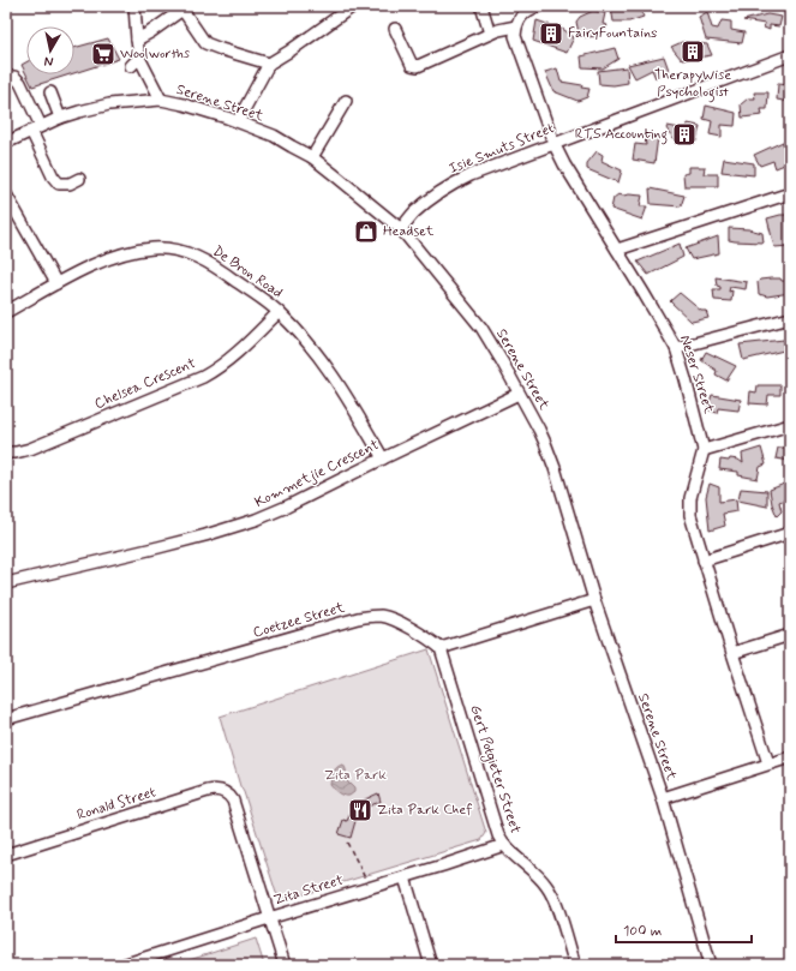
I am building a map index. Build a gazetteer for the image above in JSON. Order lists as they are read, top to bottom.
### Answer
{
  "streets": {
    "street": [
      "Serene Street",
      "Isie Smuts Street",
      "De Bron Road",
      "Neser Street",
      "Chelsea Crescent",
      "Kommetjie Crescent",
      "Coetzee Street",
      "Gert Potgieter Street",
      "Ronald Street",
      "Zita Street"
    ]
  },
  "crossings": [
    ["Serene Street", "Isie Smuts Street"],
    ["Serene Street", "Kommetjie Crescent"],
    ["Isie Smuts Street", "Neser Street"],
    ["De Bron Road", "Chelsea Crescent"],
    ["De Bron Road", "Kommetjie Crescent"],
    ["Coetzee Street", "Gert Potgieter Street"],
    ["Gert Potgieter Street", "Zita Street"],
    ["Ronald Street", "Zita Street"]
  ],
  "parks": ["Zita Park"],
  "places": {
    "building": ["FairyFountains", "TherapyWise Psychologist", "RTS Accounting"],
    "supermarket": ["Woolworths"],
    "shop": ["Headset"],
    "restaurant": ["Zita Park Chef"]
  },
  "scale_bar": "100 m",
  "north": "bottom"
}
